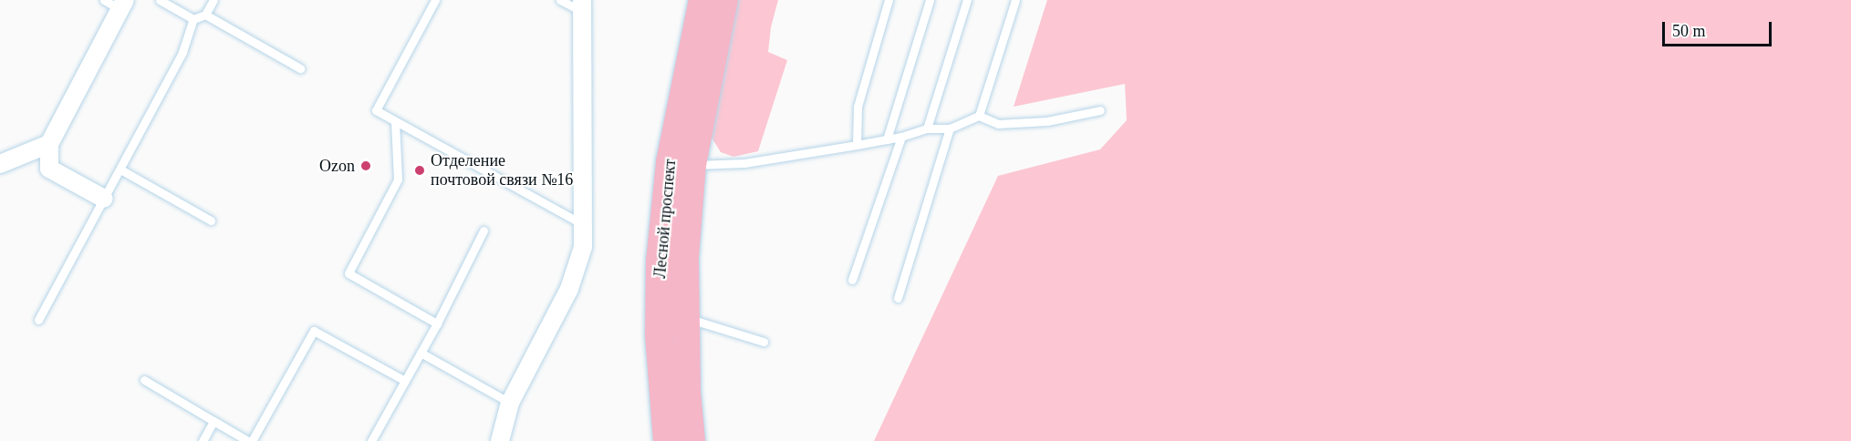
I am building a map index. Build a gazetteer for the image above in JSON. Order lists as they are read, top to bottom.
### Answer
{
  "streets": {
    "main road": ["Лесной проспект"]
  },
  "places": ["Ozon", "Отделение почтовой связи №16"],
  "scale_bar": "50 m"
}
